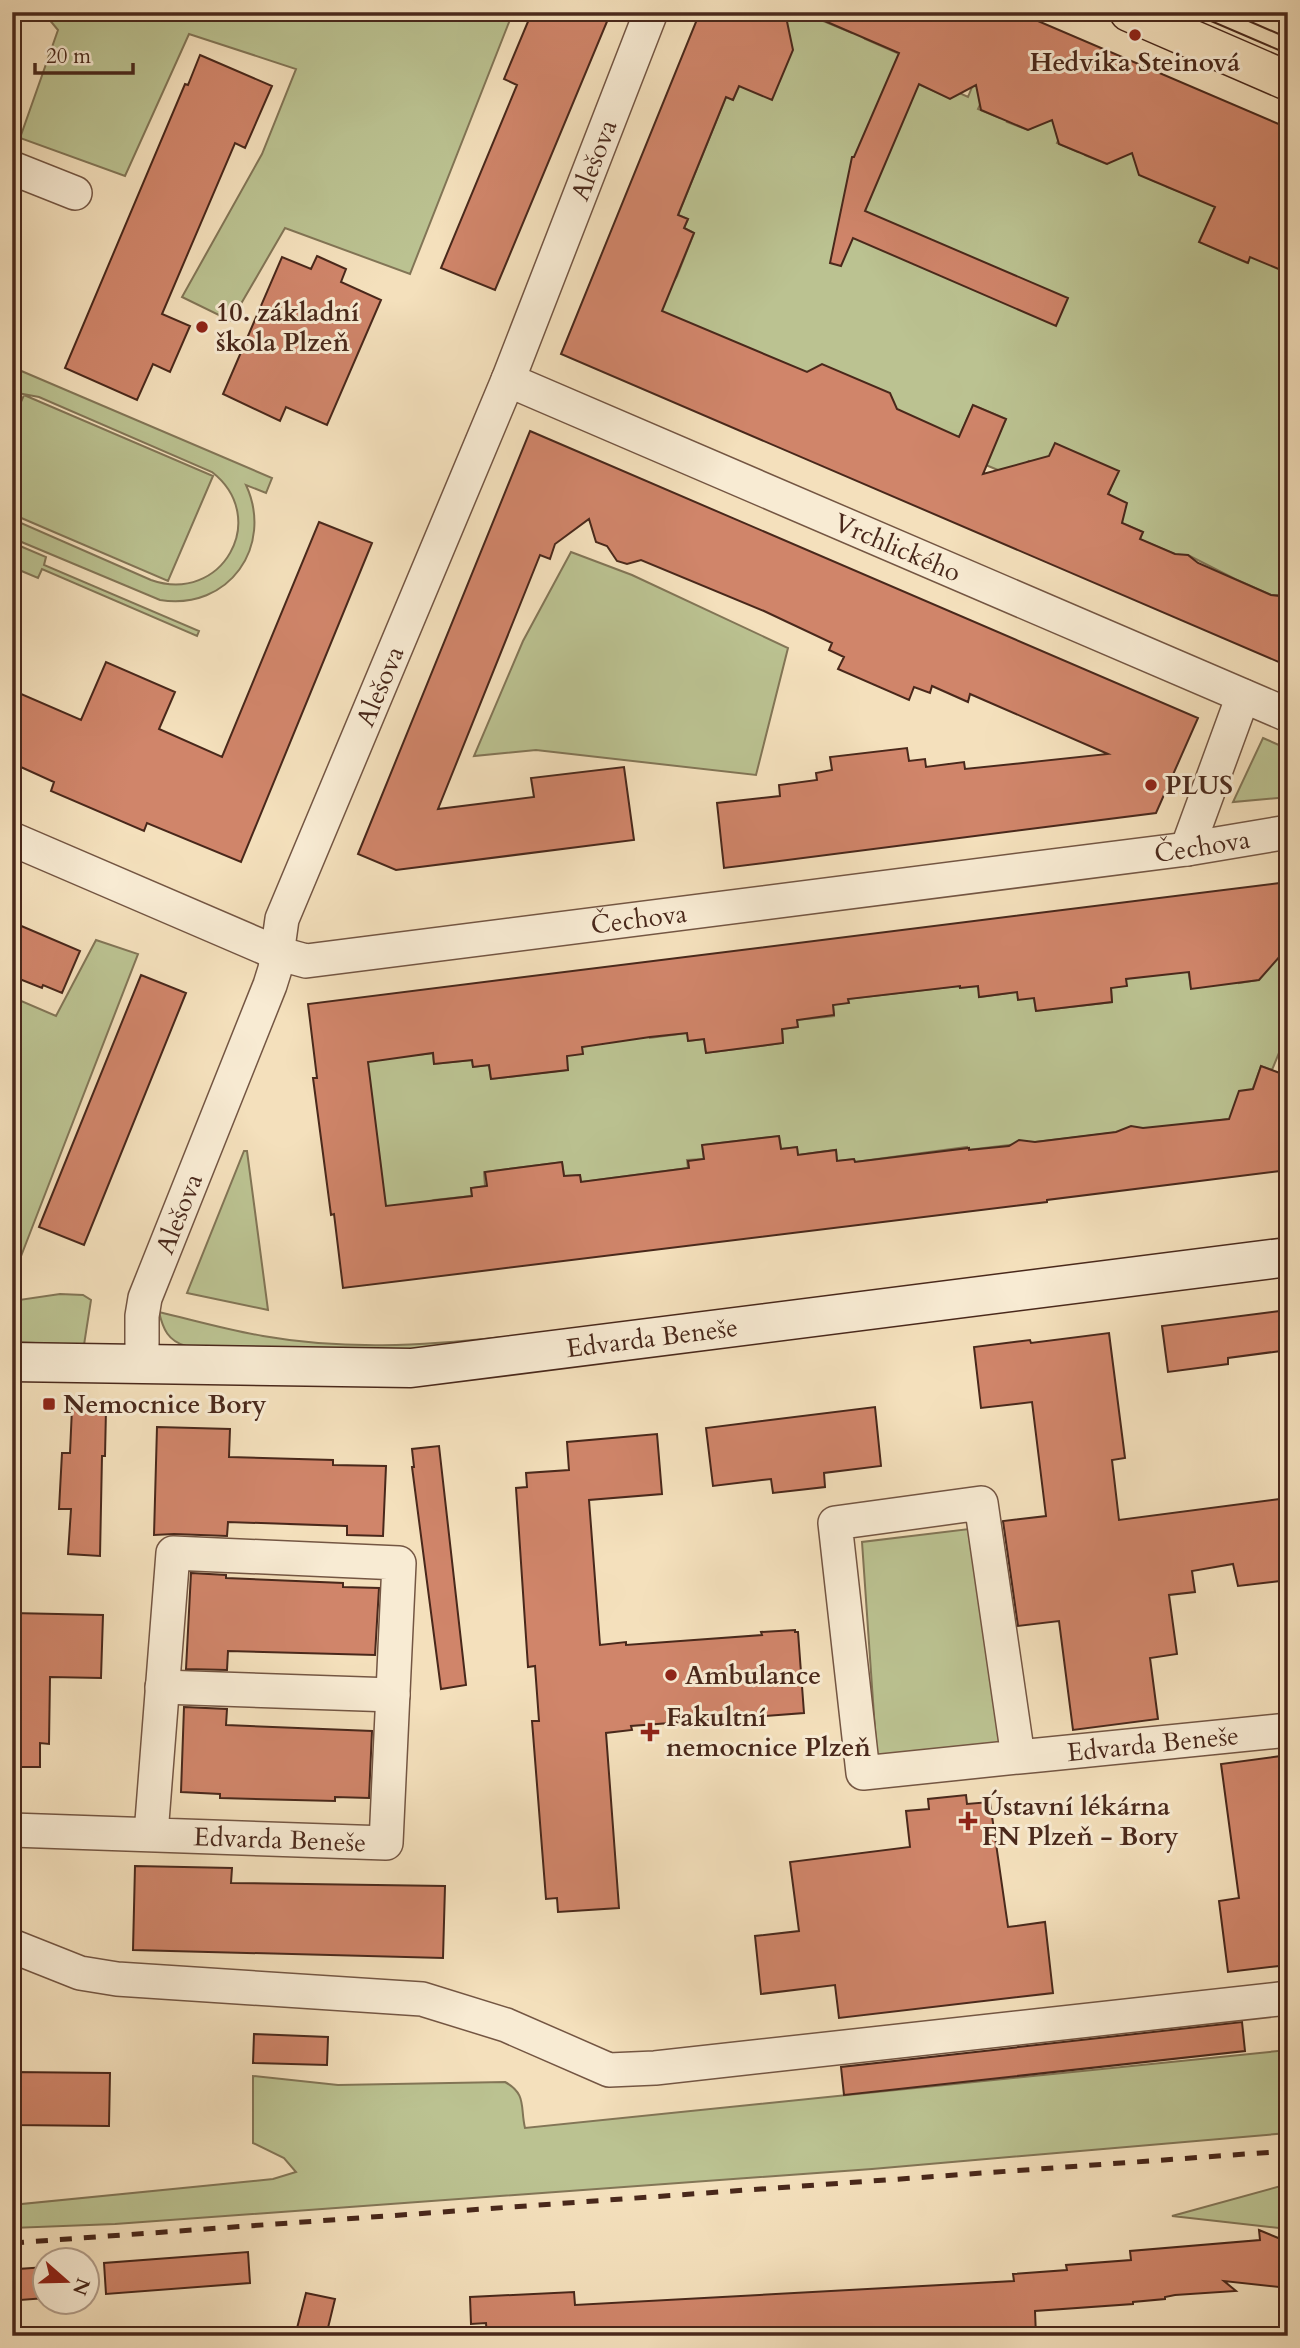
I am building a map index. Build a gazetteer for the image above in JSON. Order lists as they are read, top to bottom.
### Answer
{
  "streets": {
    "street": [
      "Alešova",
      "Vrchlického",
      "Čechova",
      "Edvarda Beneše"
    ]
  },
  "crossings": [
    ["Alešova", "Vrchlického"],
    ["Alešova", "Čechova"],
    ["Alešova", "Edvarda Beneše"]
  ],
  "places": {
    "other": [
      "Hedvika Steinová",
      "10. základní škola Plzeň",
      "PLUS",
      "Ambulance"
    ],
    "transit": ["Nemocnice Bory"],
    "health": ["Fakultní nemocnice Plzeň", "Ústavní lékárna FN Plzeň - Bory"]
  },
  "scale_bar": "20 m",
  "north": "right"
}
